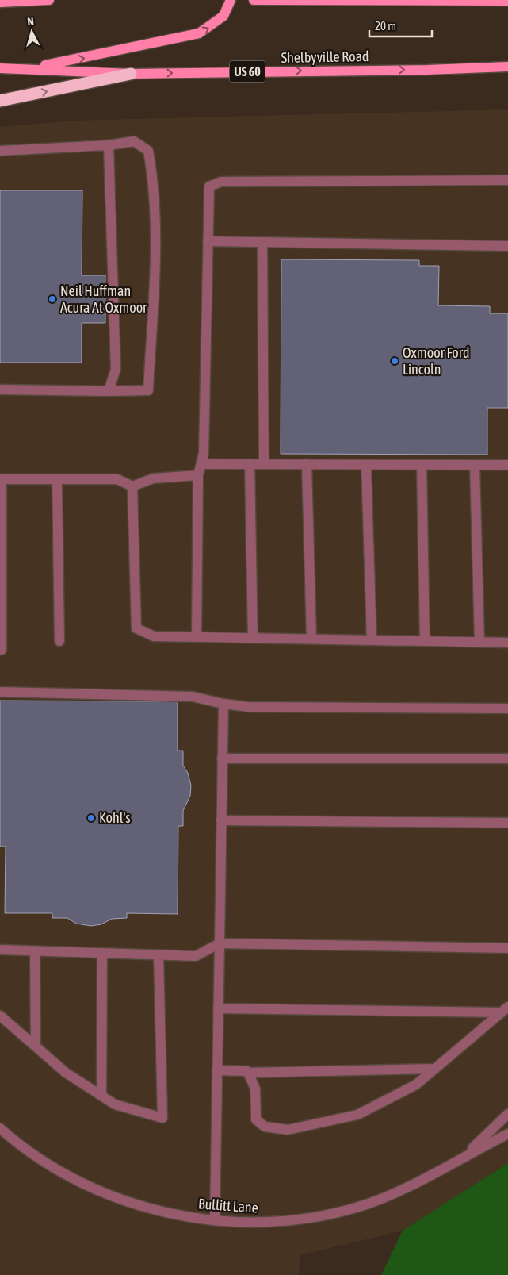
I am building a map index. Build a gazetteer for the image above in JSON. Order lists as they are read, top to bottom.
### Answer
{
  "streets": {
    "main road": ["Shelbyville Road", "US 60"],
    "street": ["Bullitt Lane"]
  },
  "places": ["Neil Huffman Acura At Oxmoor", "Oxmoor Ford Lincoln", "Kohl's"],
  "scale_bar": "20 m",
  "north": "top"
}
